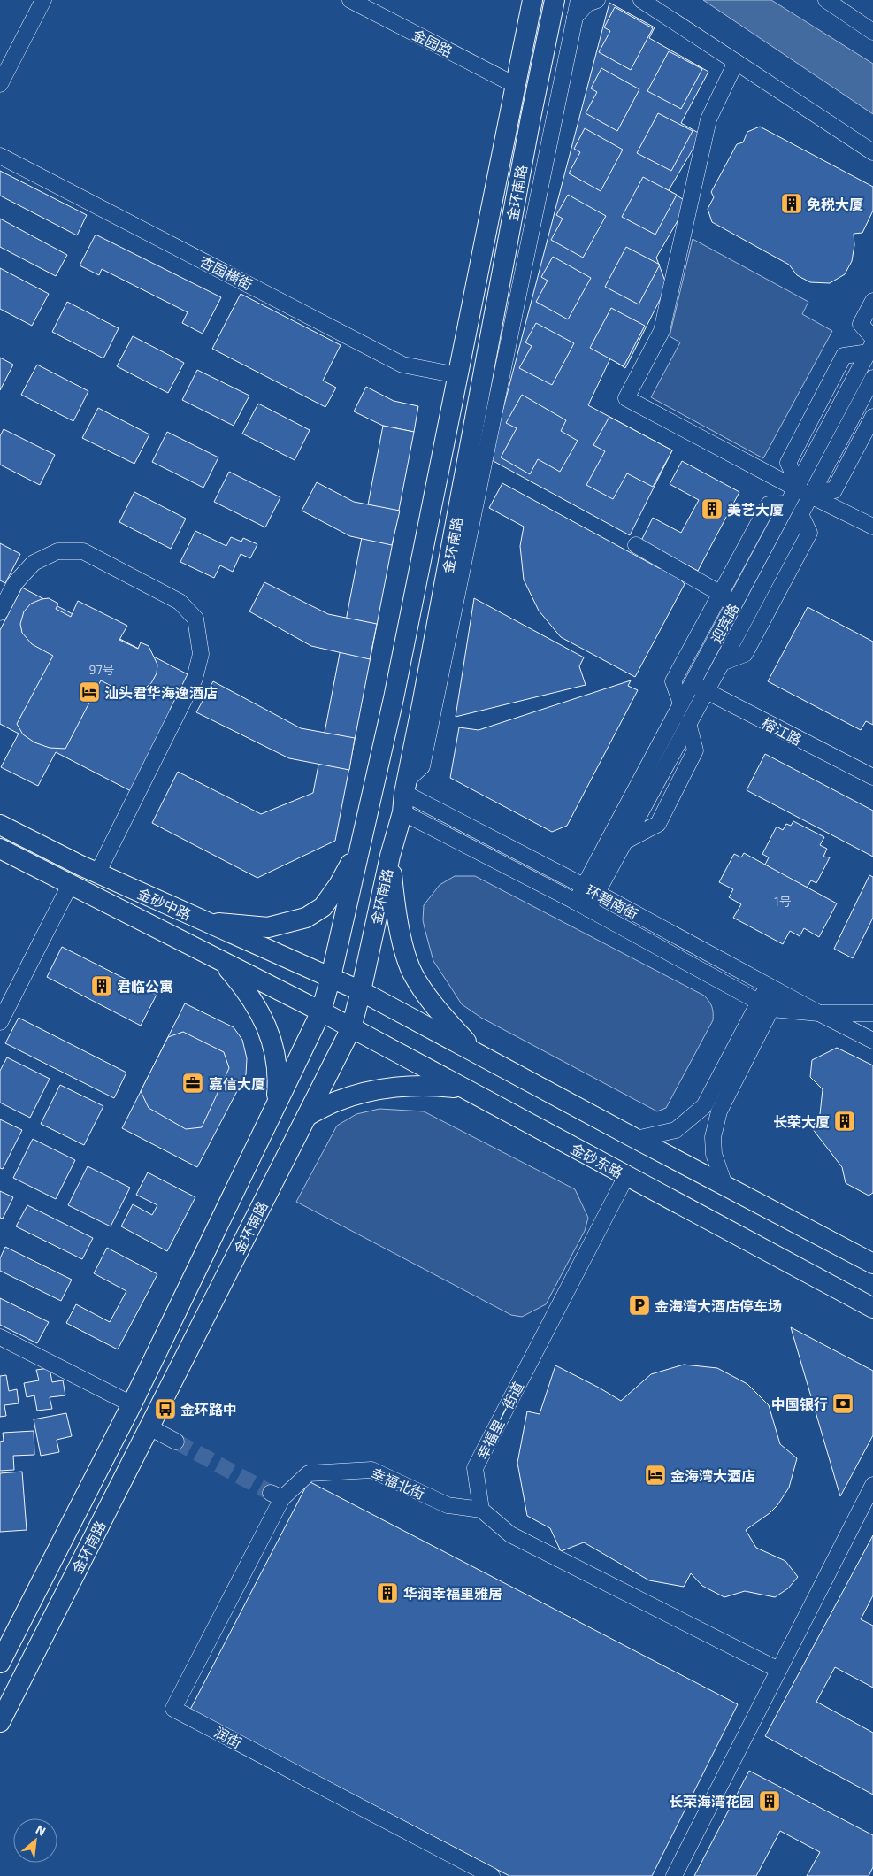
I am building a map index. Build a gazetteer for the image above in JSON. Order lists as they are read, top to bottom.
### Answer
{
  "streets": {
    "main road": ["金环南路", "金砂中路", "金砂东路"],
    "street": [
      "金园路",
      "杏园横街",
      "迎宾路",
      "榕江路",
      "环碧南街",
      "幸福里一街道",
      "幸福北街",
      "润街"
    ]
  },
  "crossings": [
    ["金园路", "金环南路"],
    ["金环南路", "杏园横街"],
    ["金环南路", "环碧南街"],
    ["金环南路", "金砂中路"],
    ["金环南路", "金砂东路"],
    ["迎宾路", "榕江路"],
    ["迎宾路", "环碧南街"],
    ["金砂中路", "金砂东路"],
    ["金砂东路", "幸福里一街道"],
    ["幸福里一街道", "幸福北街"],
    ["幸福北街", "润街"]
  ],
  "places": {
    "building": [
      "免税大厦",
      "美艺大厦",
      "君临公寓",
      "长荣大厦",
      "华润幸福里雅居",
      "长荣海湾花园"
    ],
    "hotel": ["汕头君华海逸酒店", "金海湾大酒店"],
    "office": ["嘉信大厦"],
    "parking": ["金海湾大酒店停车场"],
    "bank": ["中国银行"],
    "bus stop": ["金环路中"]
  },
  "house_numbers": ["97号", "1号"],
  "north": "top right"
}
